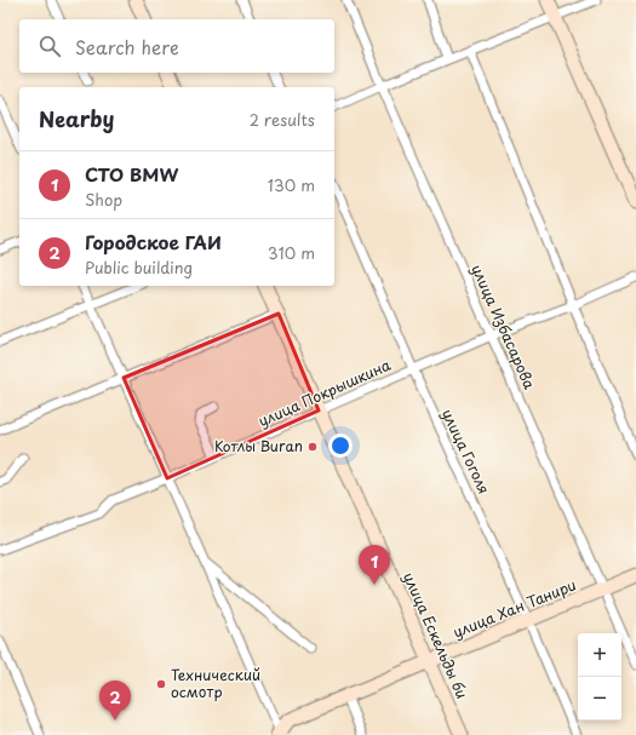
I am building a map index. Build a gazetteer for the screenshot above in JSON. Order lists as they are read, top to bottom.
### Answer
{
  "streets": {
    "street": [
      "улица Избасарова",
      "улица Покрышкина",
      "улица Гоголя",
      "улица Хан Танири",
      "улица Ескельды би"
    ]
  },
  "crossings": [
    ["улица Избасарова", "улица Покрышкина"],
    ["улица Избасарова", "улица Хан Танири"],
    ["улица Покрышкина", "улица Гоголя"],
    ["улица Покрышкина", "улица Ескельды би"],
    ["улица Гоголя", "улица Хан Танири"],
    ["улица Хан Танири", "улица Ескельды би"]
  ],
  "places": ["Котлы Buran", "Технический осмотр"],
  "page": {
    "search": "Search here",
    "heading": ["Nearby", "2 results"],
    "list": [
      {
        "mark": "1",
        "name": "СТО BMW",
        "note": "Shop",
        "value": "130 m"
      },
      {
        "mark": "2",
        "name": "Городское ГАИ",
        "note": "Public building",
        "value": "310 m"
      }
    ],
    "pins": ["1", "2"],
    "map_buttons": ["+", "−"]
  }
}
